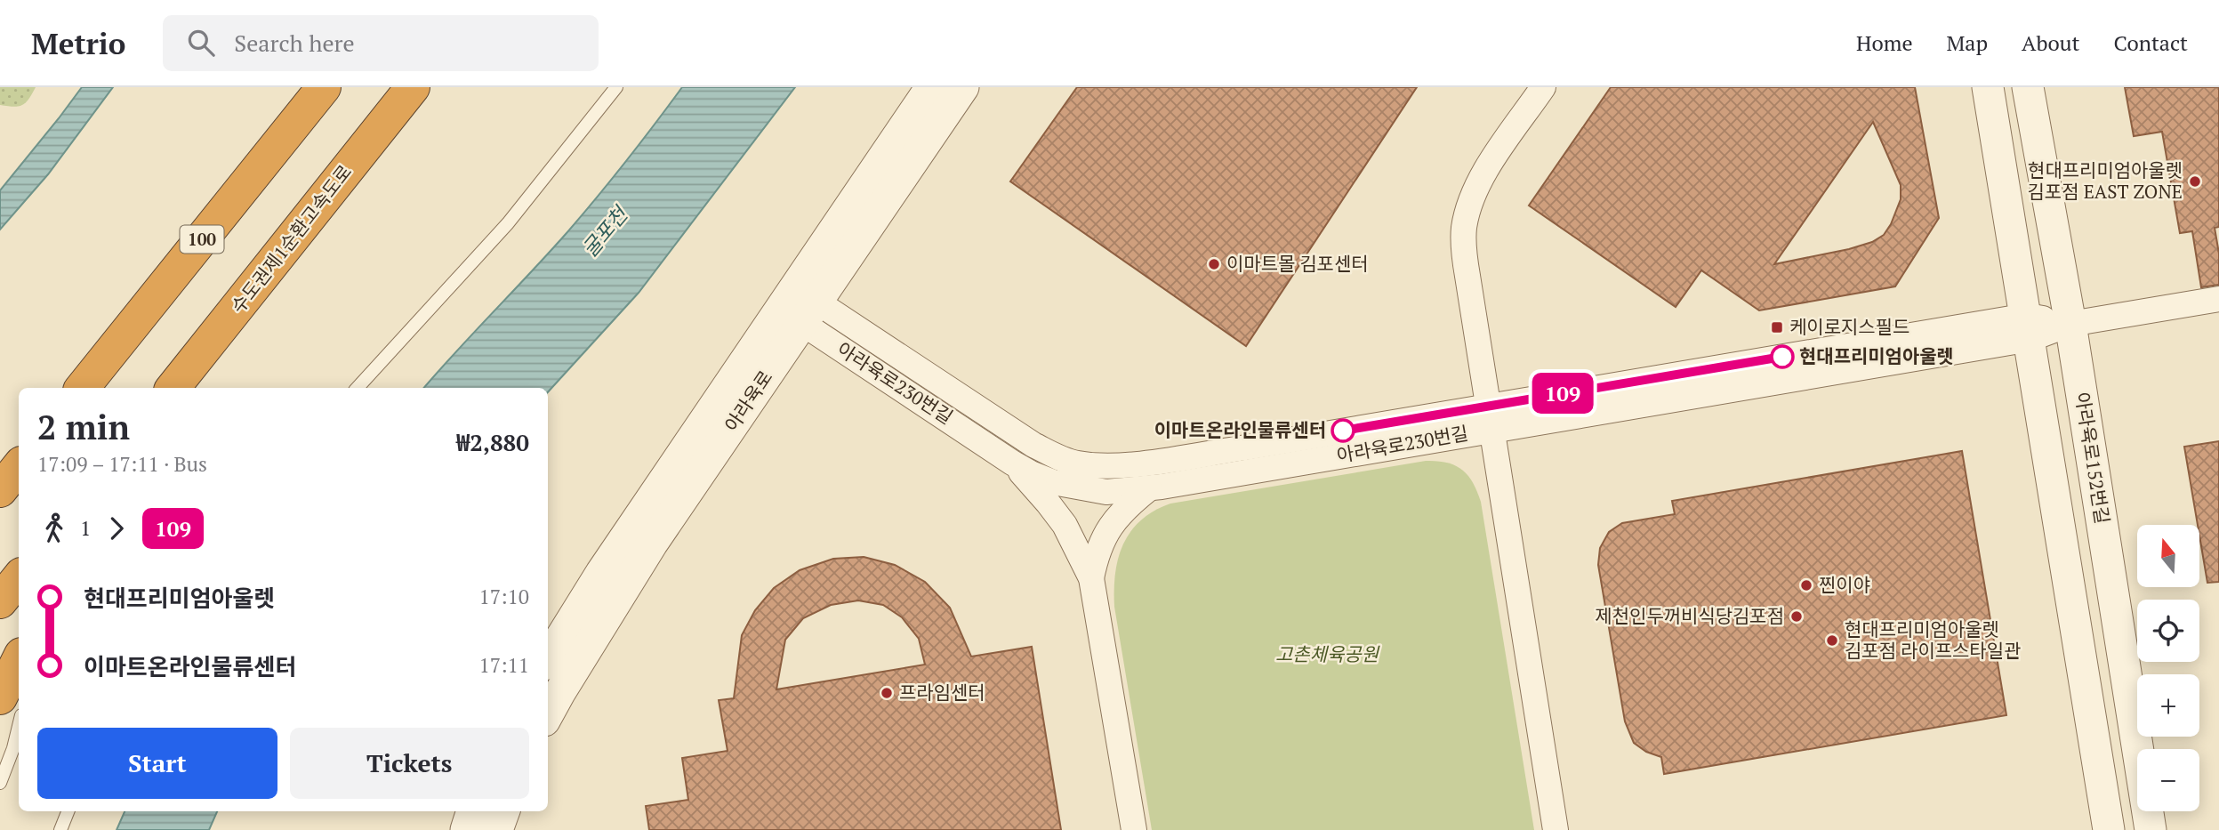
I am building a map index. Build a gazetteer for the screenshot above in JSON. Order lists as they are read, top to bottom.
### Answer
{
  "streets": {
    "highway": ["100", "수도권제1순환고속도로"],
    "street": ["아라육로230번길", "아라육로", "아라육로152번길"]
  },
  "crossings": [
    ["아라육로230번길", "아라육로"],
    ["아라육로230번길", "아라육로152번길"]
  ],
  "water": ["굴포천"],
  "parks": ["고촌체육공원"],
  "places": {
    "other": [
      "현대프리미엄아울렛 김포점 EAST ZONE",
      "이마트몰 김포센터",
      "현대프리미엄아울렛",
      "이마트온라인물류센터",
      "찐이야",
      "제천인두꺼비식당김포점",
      "현대프리미엄아울렛 김포점 라이프스타일관",
      "프라임센터"
    ],
    "transit": ["케이로지스필드"]
  },
  "lines": ["bus line 109"],
  "north": "top",
  "page": {
    "header": "Metrio",
    "search": "Search here",
    "nav": [
      "Home",
      "Map",
      "About",
      "Contact"
    ],
    "on_map": "109",
    "heading": ["2 min", "17:09 – 17:11 · Bus", "₩2,880"],
    "legs": ["1", "109"],
    "map_buttons": ["+", "−"],
    "list": [
      {
        "name": "현대프리미엄아울렛",
        "value": "17:10"
      },
      {
        "name": "이마트온라인물류센터",
        "value": "17:11"
      }
    ],
    "buttons": ["Start", "Tickets"]
  }
}
